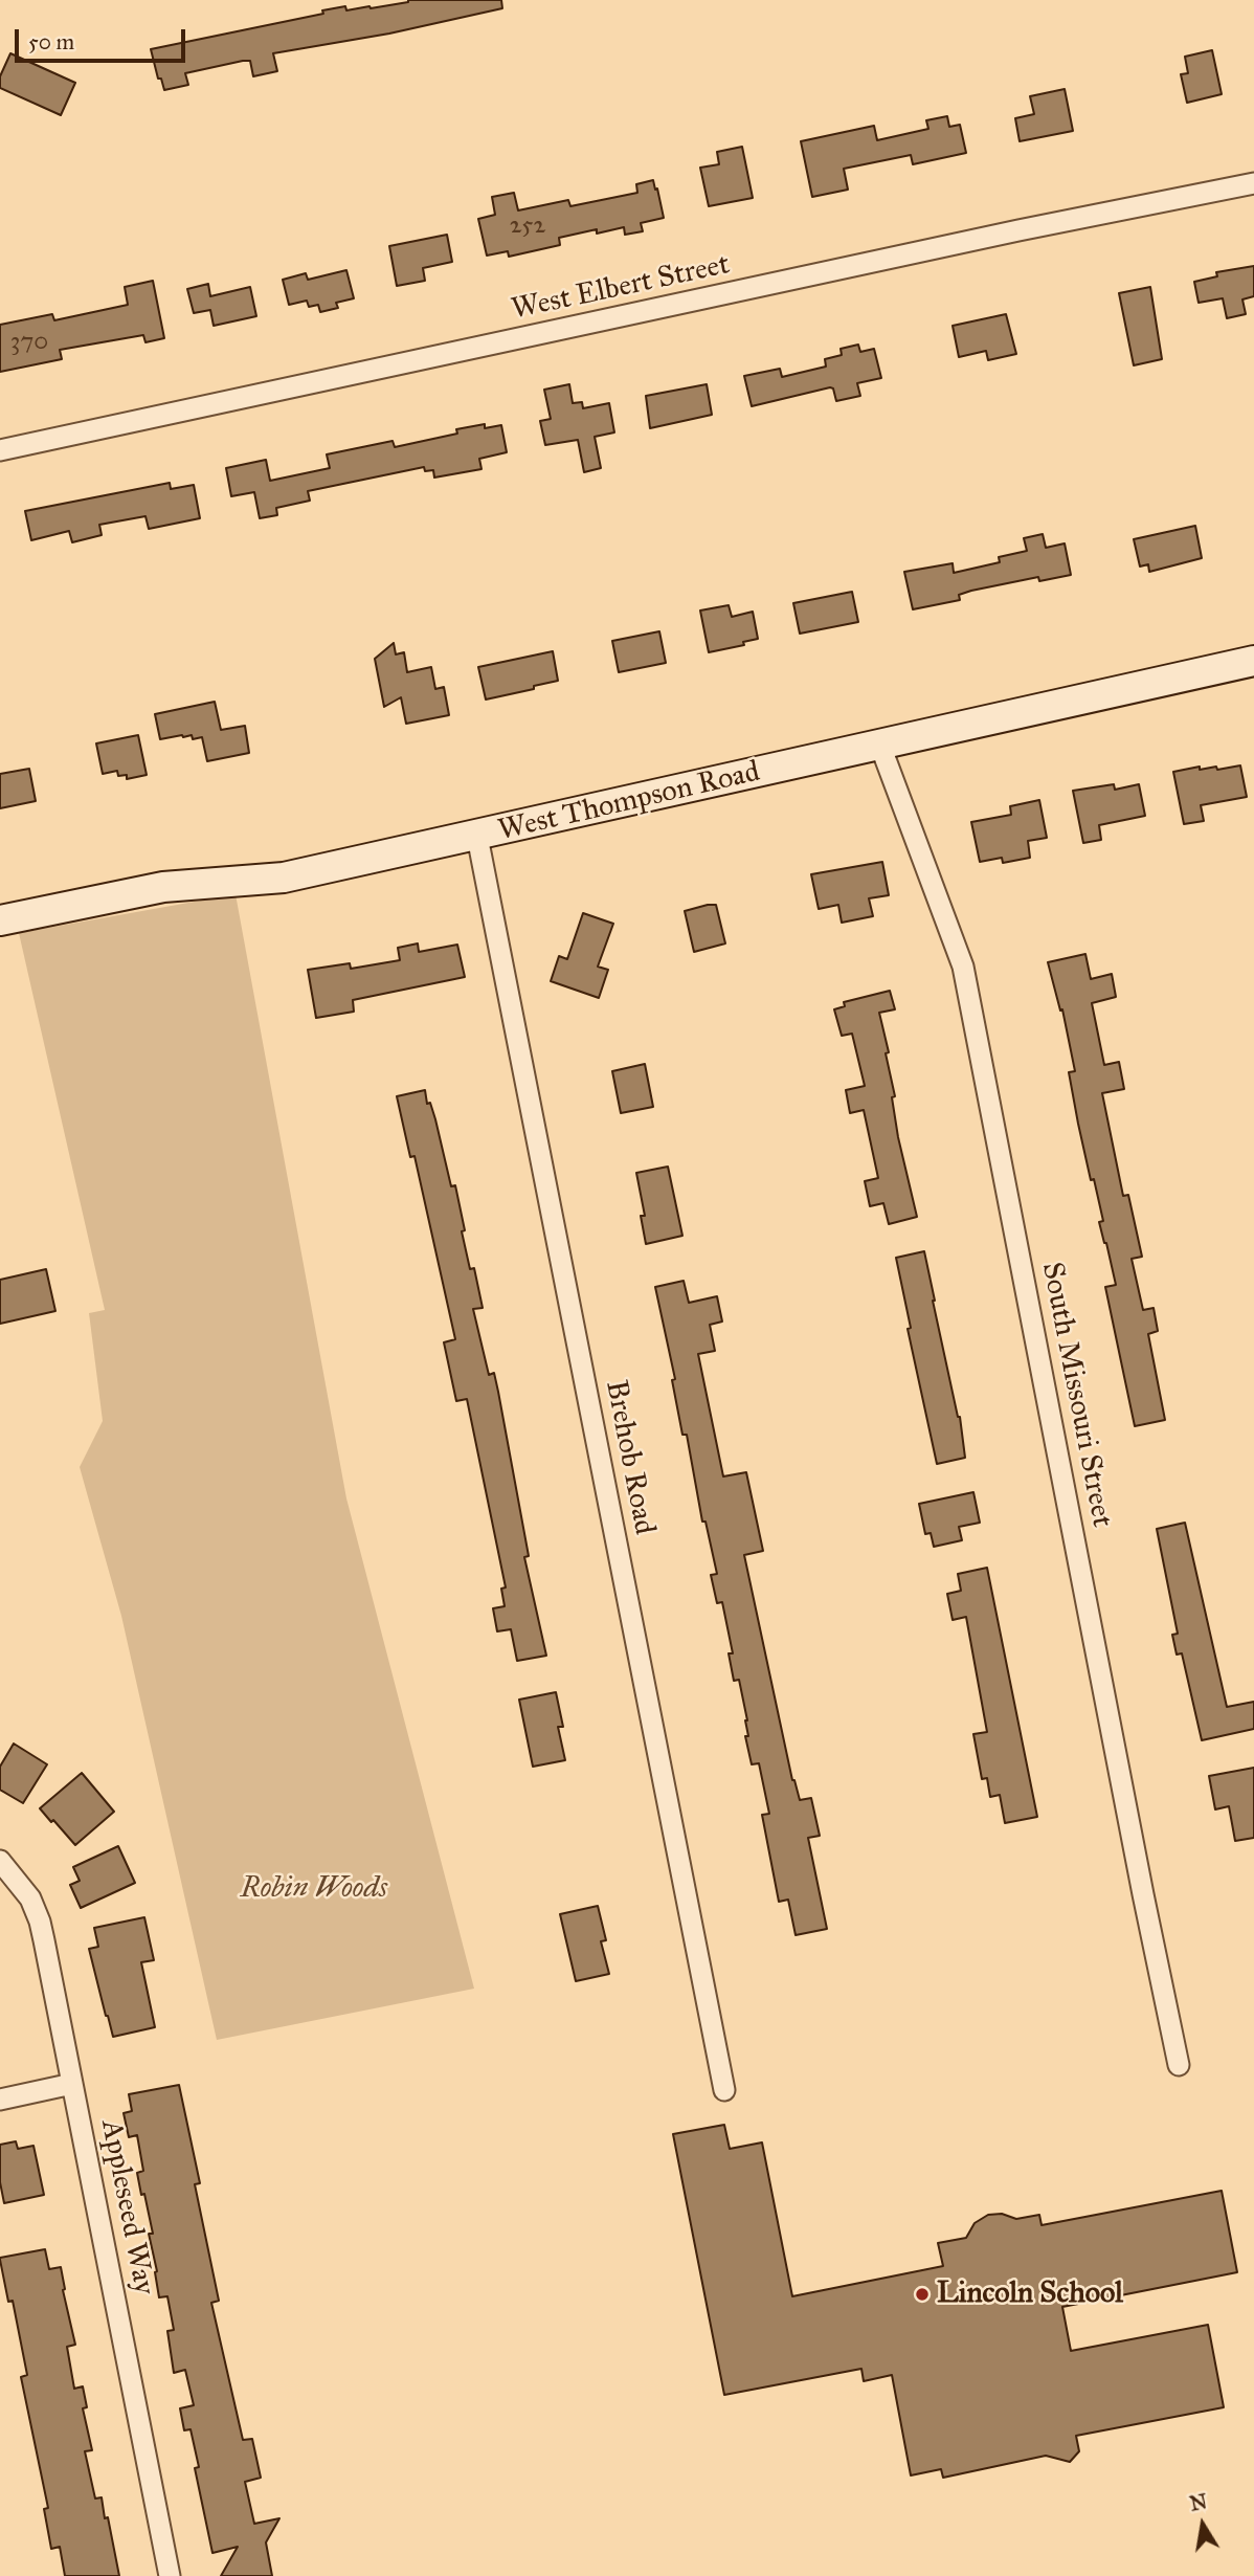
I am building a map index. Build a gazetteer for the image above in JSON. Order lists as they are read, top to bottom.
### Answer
{
  "streets": {
    "main road": ["West Thompson Road"],
    "street": [
      "West Elbert Street",
      "South Missouri Street",
      "Brehob Road",
      "Appleseed Way"
    ]
  },
  "crossings": [
    ["West Thompson Road", "South Missouri Street"],
    ["West Thompson Road", "Brehob Road"]
  ],
  "parks": ["Robin Woods"],
  "places": ["Lincoln School"],
  "house_numbers": ["252", "370"],
  "scale_bar": "50 m",
  "north": "top"
}
